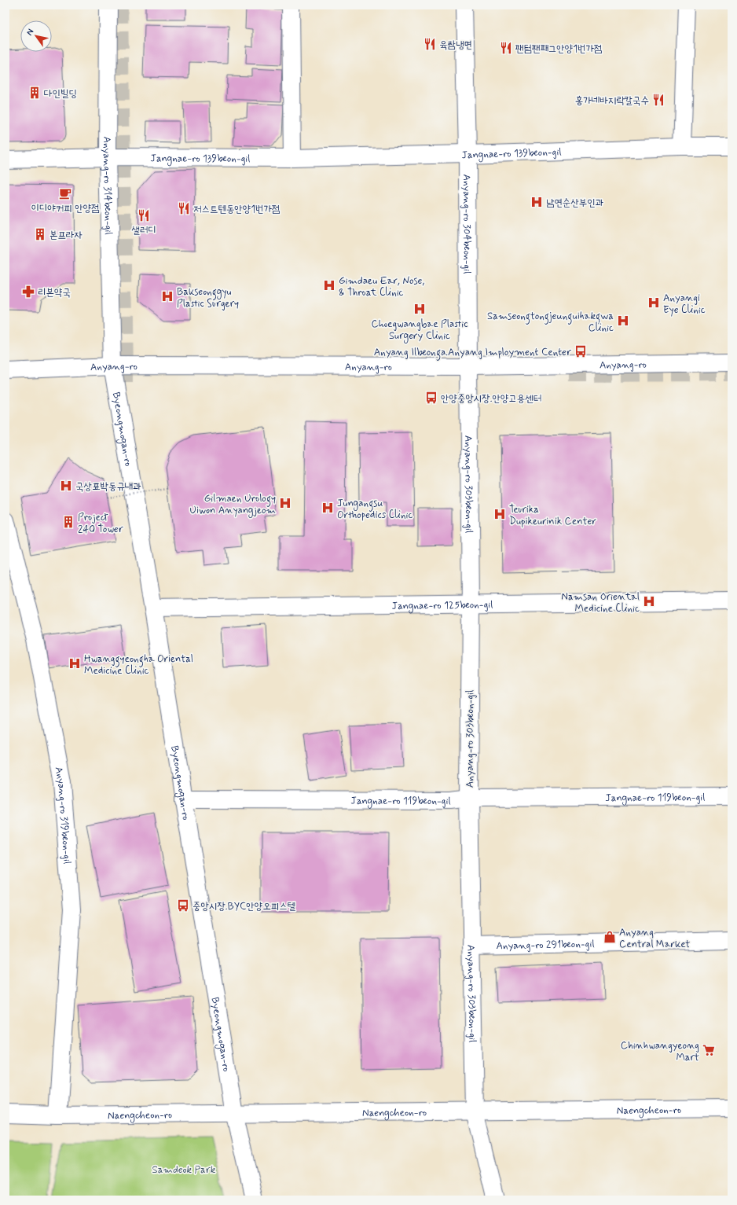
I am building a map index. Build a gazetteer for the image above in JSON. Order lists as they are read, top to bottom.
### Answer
{
  "streets": {
    "street": [
      "Jangnae-ro 139beon-gil",
      "Anyang-ro 314beon-gil",
      "Anyang-ro 304beon-gil",
      "Anyang-ro",
      "Byeongmogan-ro",
      "Anyang-ro 303beon-gil",
      "Jangnae-ro 125beon-gil",
      "Jangnae-ro 119beon-gil",
      "Anyang-ro 319beon-gil",
      "Anyang-ro 291beon-gil",
      "Naengcheon-ro"
    ]
  },
  "crossings": [
    ["Jangnae-ro 139beon-gil", "Anyang-ro 314beon-gil"],
    ["Jangnae-ro 139beon-gil", "Anyang-ro 304beon-gil"],
    ["Anyang-ro 314beon-gil", "Anyang-ro"],
    ["Anyang-ro 314beon-gil", "Byeongmogan-ro"],
    ["Anyang-ro 304beon-gil", "Anyang-ro"],
    ["Anyang-ro 304beon-gil", "Anyang-ro 303beon-gil"],
    ["Anyang-ro", "Byeongmogan-ro"],
    ["Anyang-ro", "Anyang-ro 303beon-gil"],
    ["Byeongmogan-ro", "Jangnae-ro 125beon-gil"],
    ["Byeongmogan-ro", "Jangnae-ro 119beon-gil"],
    ["Byeongmogan-ro", "Naengcheon-ro"],
    ["Anyang-ro 303beon-gil", "Jangnae-ro 125beon-gil"],
    ["Anyang-ro 303beon-gil", "Jangnae-ro 119beon-gil"],
    ["Anyang-ro 303beon-gil", "Anyang-ro 291beon-gil"],
    ["Anyang-ro 303beon-gil", "Naengcheon-ro"],
    ["Anyang-ro 319beon-gil", "Naengcheon-ro"]
  ],
  "parks": ["Samdeok Park"],
  "places": {
    "restaurant": [
      "육쌈냉면",
      "팬텀팬패그안양1번가점",
      "홍가네바지락칼국수",
      "저스트텐동안양1번가점",
      "샐러디"
    ],
    "building": ["다인빌딩", "본프라자", "Project 240 Tower"],
    "cafe": ["이디야커피 안양점"],
    "hospital": [
      "남연순산부인과",
      "Gimdaeu Ear, Nose, & Throat Clinic",
      "Bakseonggyu Plastic Surgery",
      "Anyangi Eye Clinic",
      "Choegwangbae Plastic Surgery Clinic",
      "Samseongtongjeunguihakgwa Clinic",
      "국상표박동규내과",
      "Gilmaen Urology Uiwon Anyangjeom",
      "Jungangsu Orthopedics Clinic",
      "Teurika Dupikeurinik Center",
      "Namsan Oriental Medicine Clinic",
      "Hwanggyeongha Oriental Medicine Clinic"
    ],
    "pharmacy": ["리본약국"],
    "bus stop": ["Anyang Ilbeonga.Anyang Imployment Center", "안양중앙시장.안양고용센터", "중앙시장.BYC안양오피스텔"],
    "shop": ["Anyang Central Market"],
    "supermarket": ["Chinhwangyeong Mart"]
  },
  "north": "top left"
}
